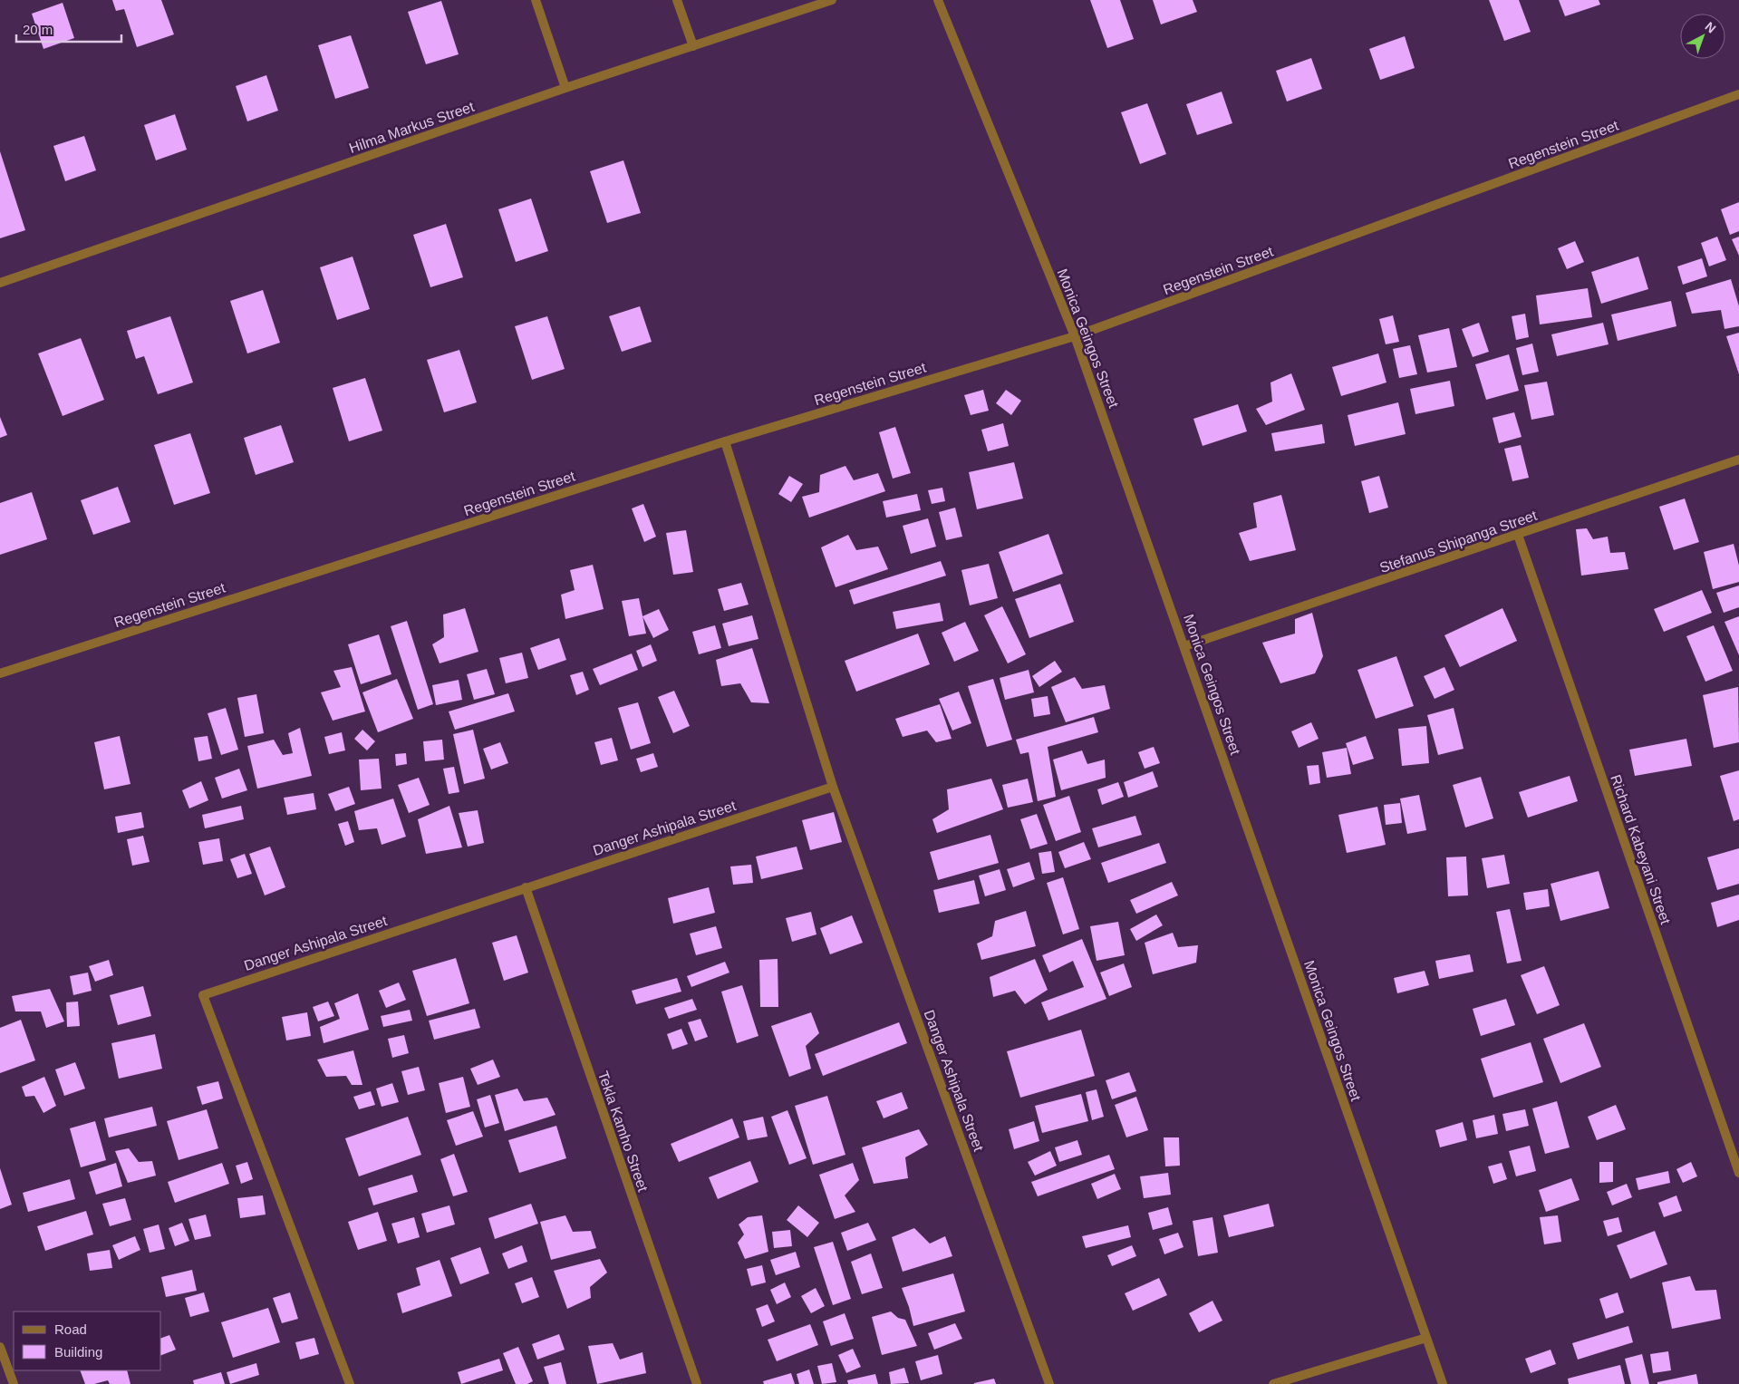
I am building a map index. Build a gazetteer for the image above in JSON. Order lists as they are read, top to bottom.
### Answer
{
  "streets": {
    "street": [
      "Hilma Markus Street",
      "Regenstein Street",
      "Monica Geingos Street",
      "Stefanus Shipanga Street",
      "Danger Ashipala Street",
      "Richard Kabeyani Street",
      "Tekla Kamho Street"
    ]
  },
  "crossings": [
    ["Regenstein Street", "Monica Geingos Street"],
    ["Regenstein Street", "Danger Ashipala Street"],
    ["Monica Geingos Street", "Stefanus Shipanga Street"],
    ["Stefanus Shipanga Street", "Richard Kabeyani Street"],
    ["Danger Ashipala Street", "Tekla Kamho Street"]
  ],
  "legend": ["Road", "Building"],
  "scale_bar": "20 m",
  "north": "top right"
}
